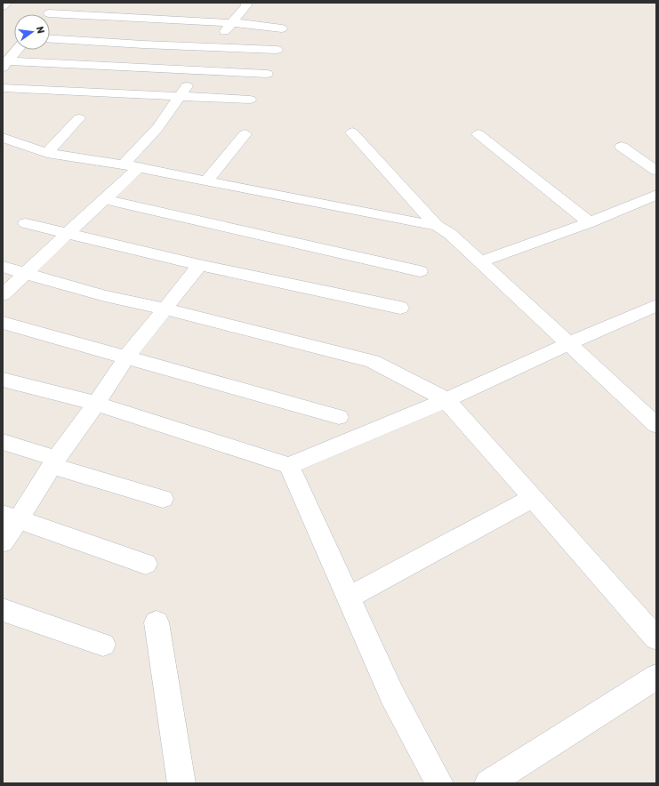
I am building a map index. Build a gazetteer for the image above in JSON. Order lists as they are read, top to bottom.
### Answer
{
  "north": "right"
}
